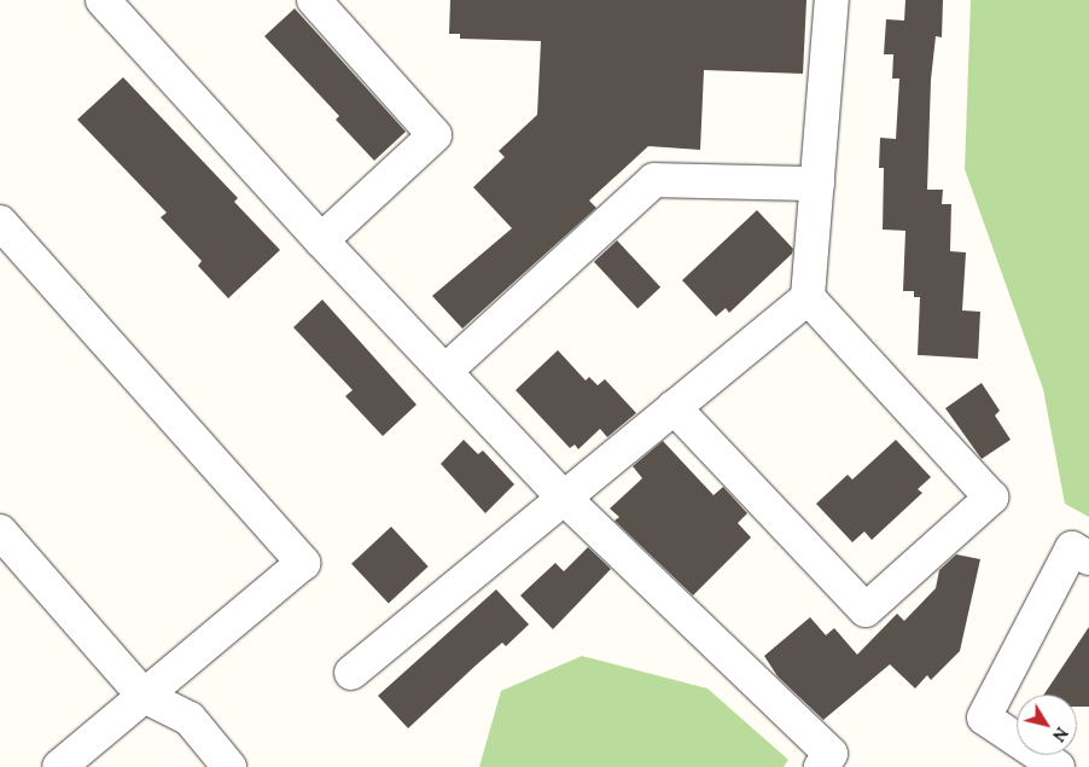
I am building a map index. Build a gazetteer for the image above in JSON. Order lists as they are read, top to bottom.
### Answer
{
  "north": "bottom right"
}
